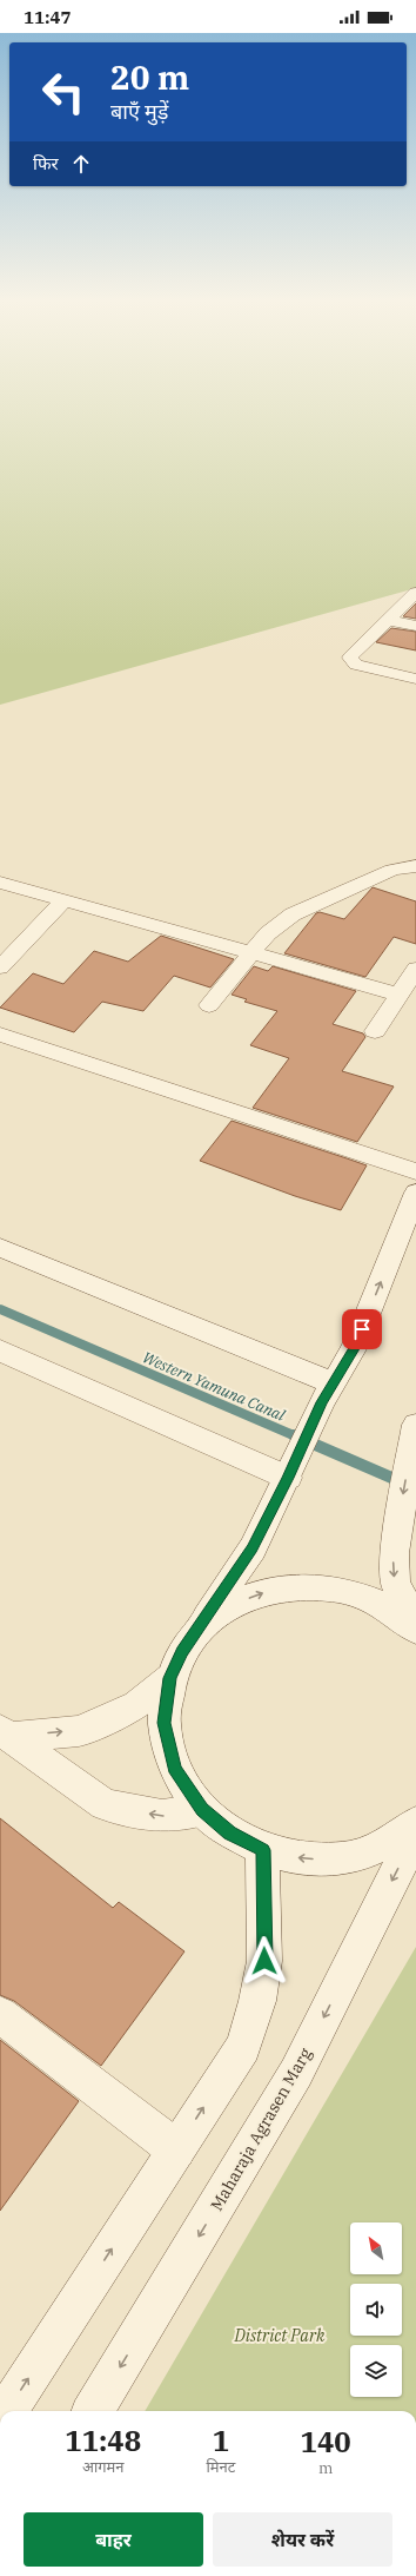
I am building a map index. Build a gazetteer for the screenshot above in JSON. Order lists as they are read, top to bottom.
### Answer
{
  "streets": {
    "street": ["Maharaja Agrasen Marg"]
  },
  "water": ["Western Yamuna Canal"],
  "parks": ["District Park"],
  "north": "top left",
  "page": {
    "status": "11:47",
    "turn": ["20 m", "बाएँ मुड़ें"],
    "then": "फिर",
    "eta": [
      "11:48",
      "आगमन",
      "1",
      "मिनट",
      "140",
      "m"
    ],
    "buttons": ["बाहर", "शेयर करें"]
  }
}
